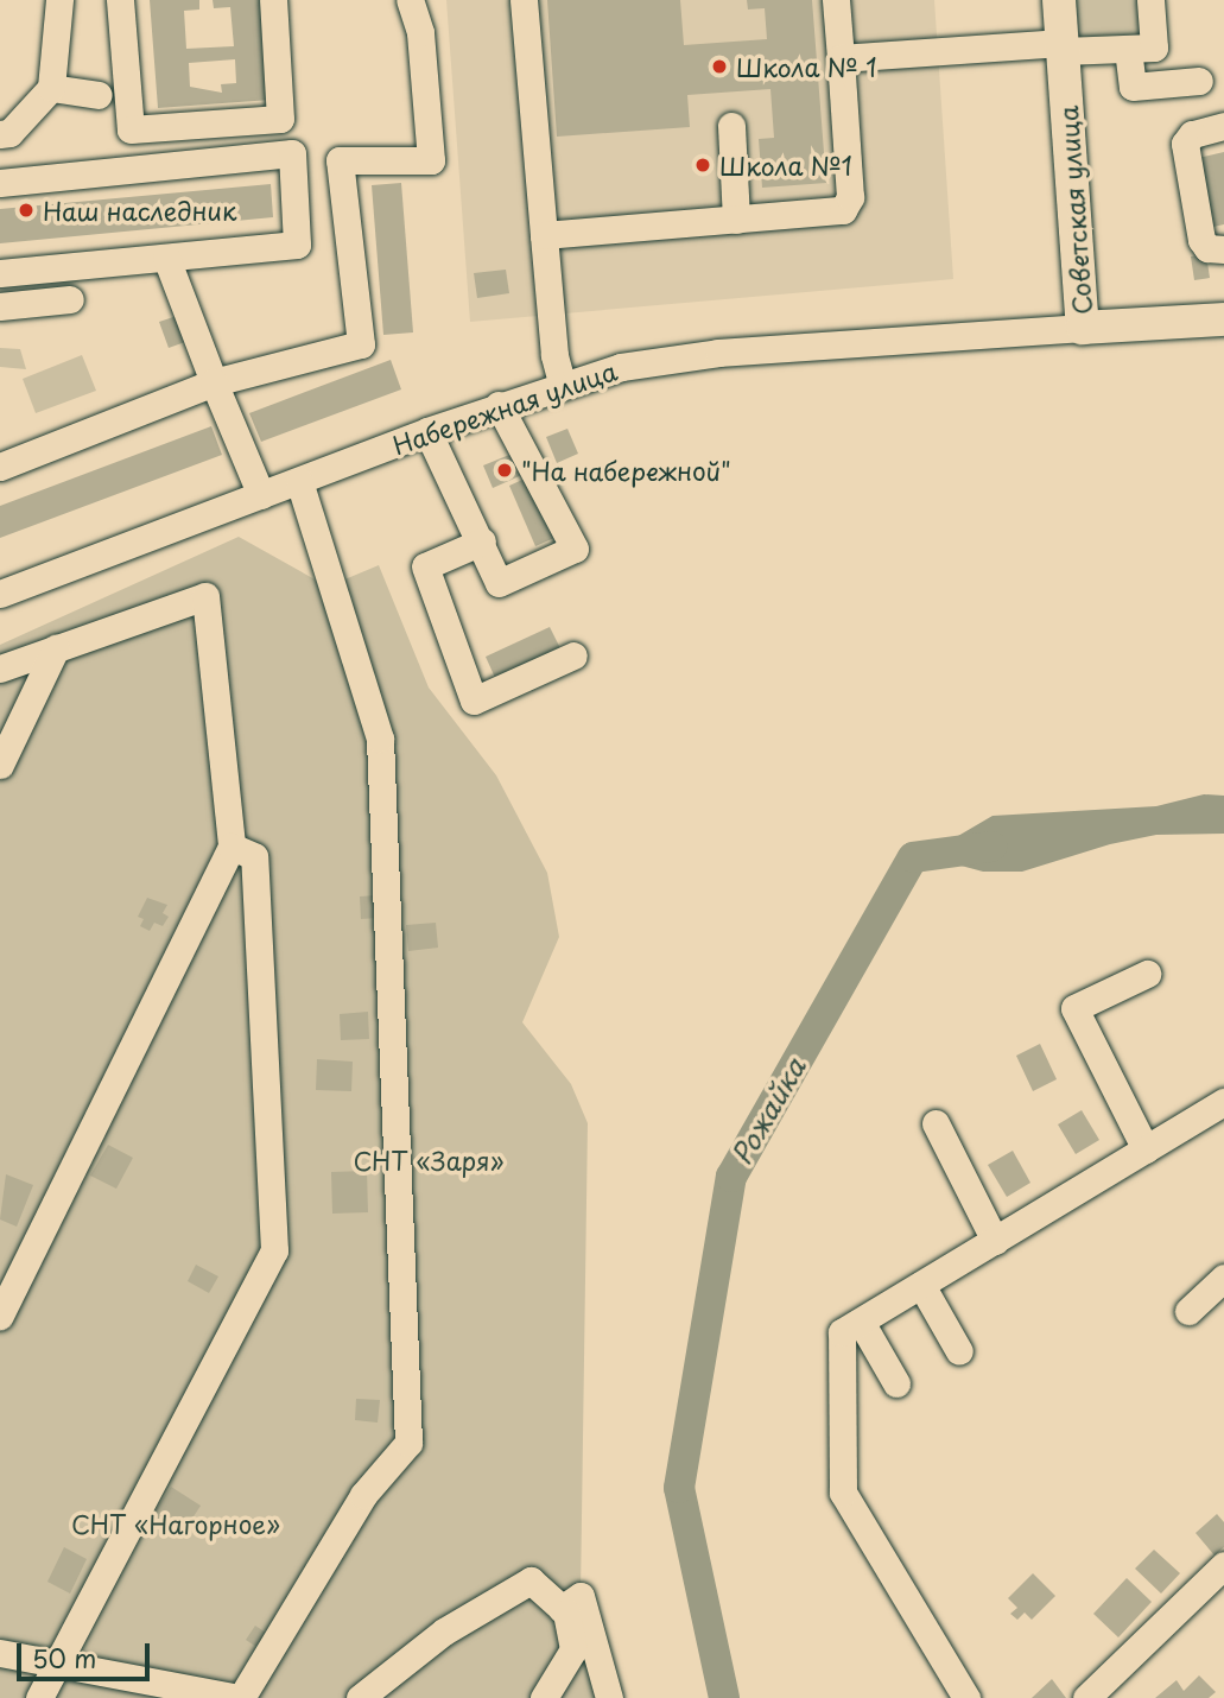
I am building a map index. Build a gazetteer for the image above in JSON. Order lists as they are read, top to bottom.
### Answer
{
  "streets": {
    "main road": ["Советская улица"],
    "street": ["Набережная улица"]
  },
  "crossings": [
    ["Советская улица", "Набережная улица"]
  ],
  "water": ["Рожайка"],
  "parks": ["СНТ «Заря»", "СНТ «Нагорное»"],
  "places": [
    "Школа № 1",
    "Школа №1",
    "Наш наследник",
    "\"На набережной\""
  ],
  "scale_bar": "50 m"
}
